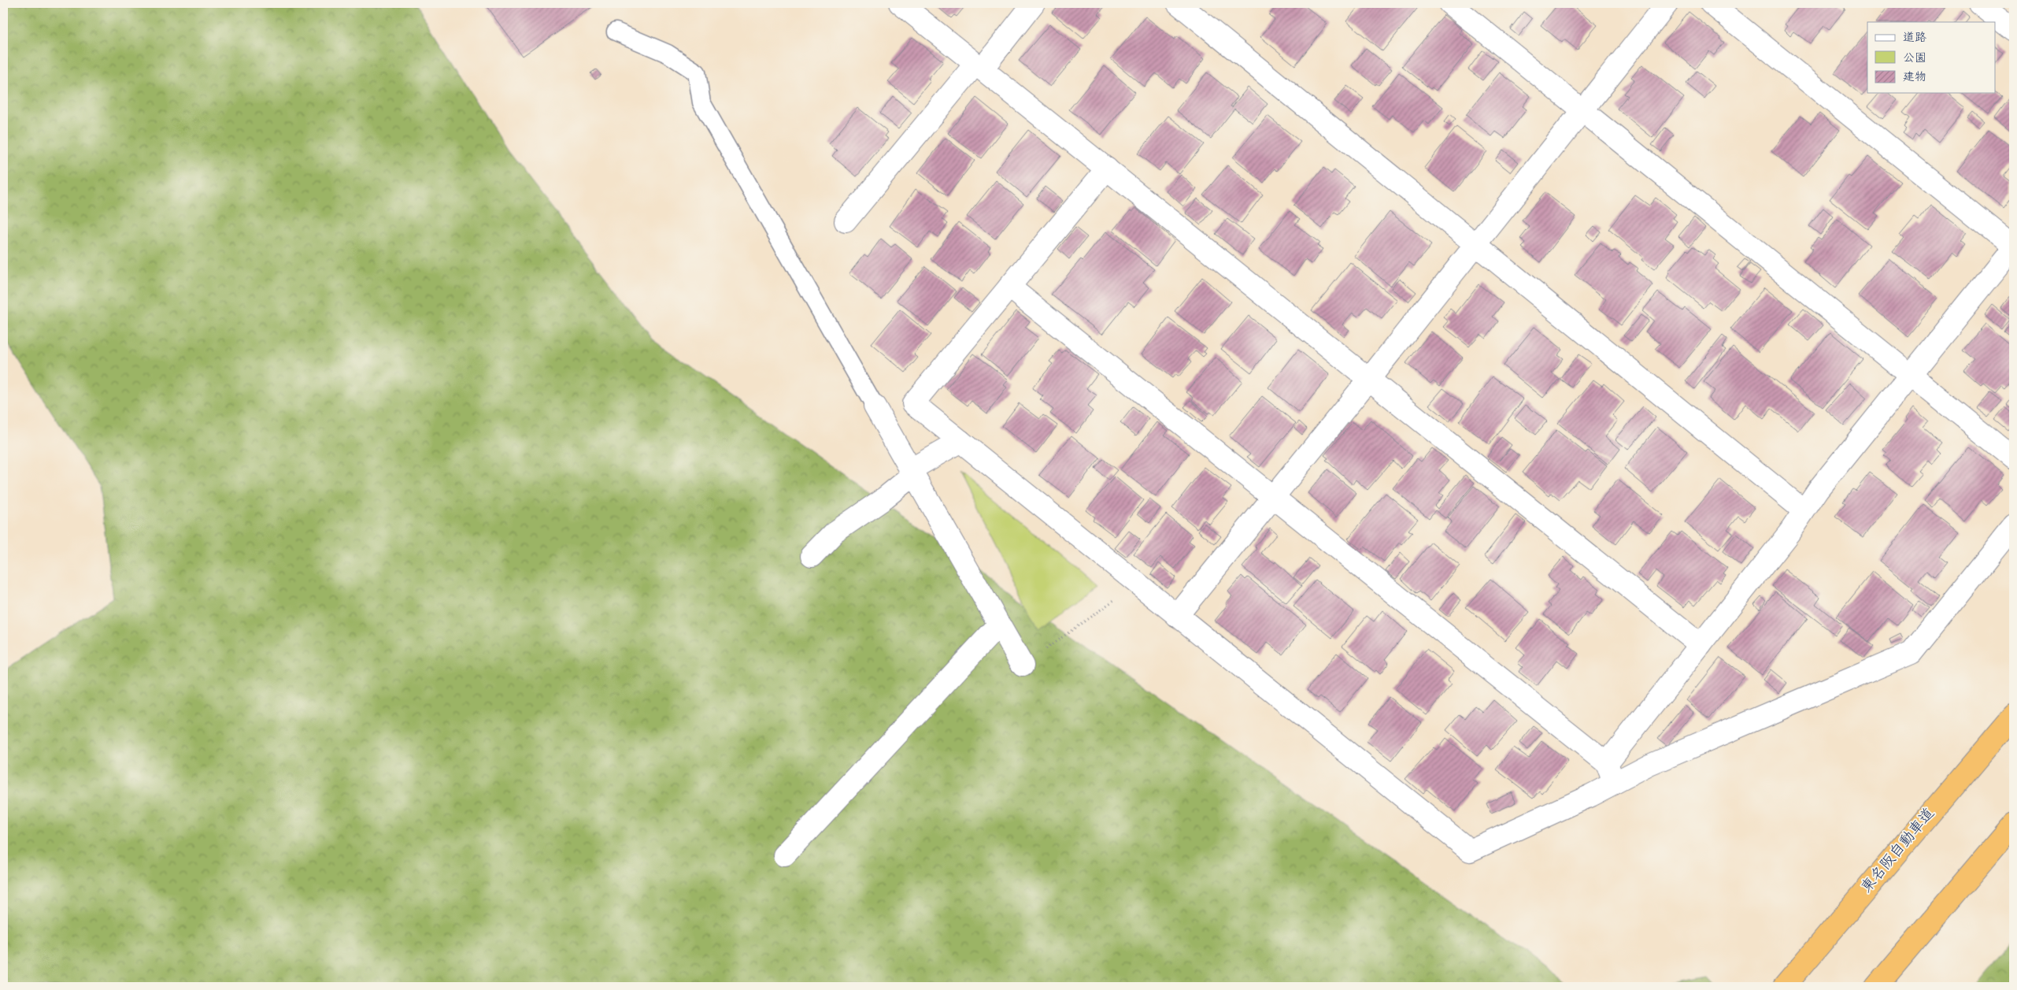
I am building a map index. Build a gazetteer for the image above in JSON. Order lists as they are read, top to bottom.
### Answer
{
  "streets": {
    "highway": ["東名阪自動車道"]
  },
  "legend": ["道路", "公園", "建物"]
}
